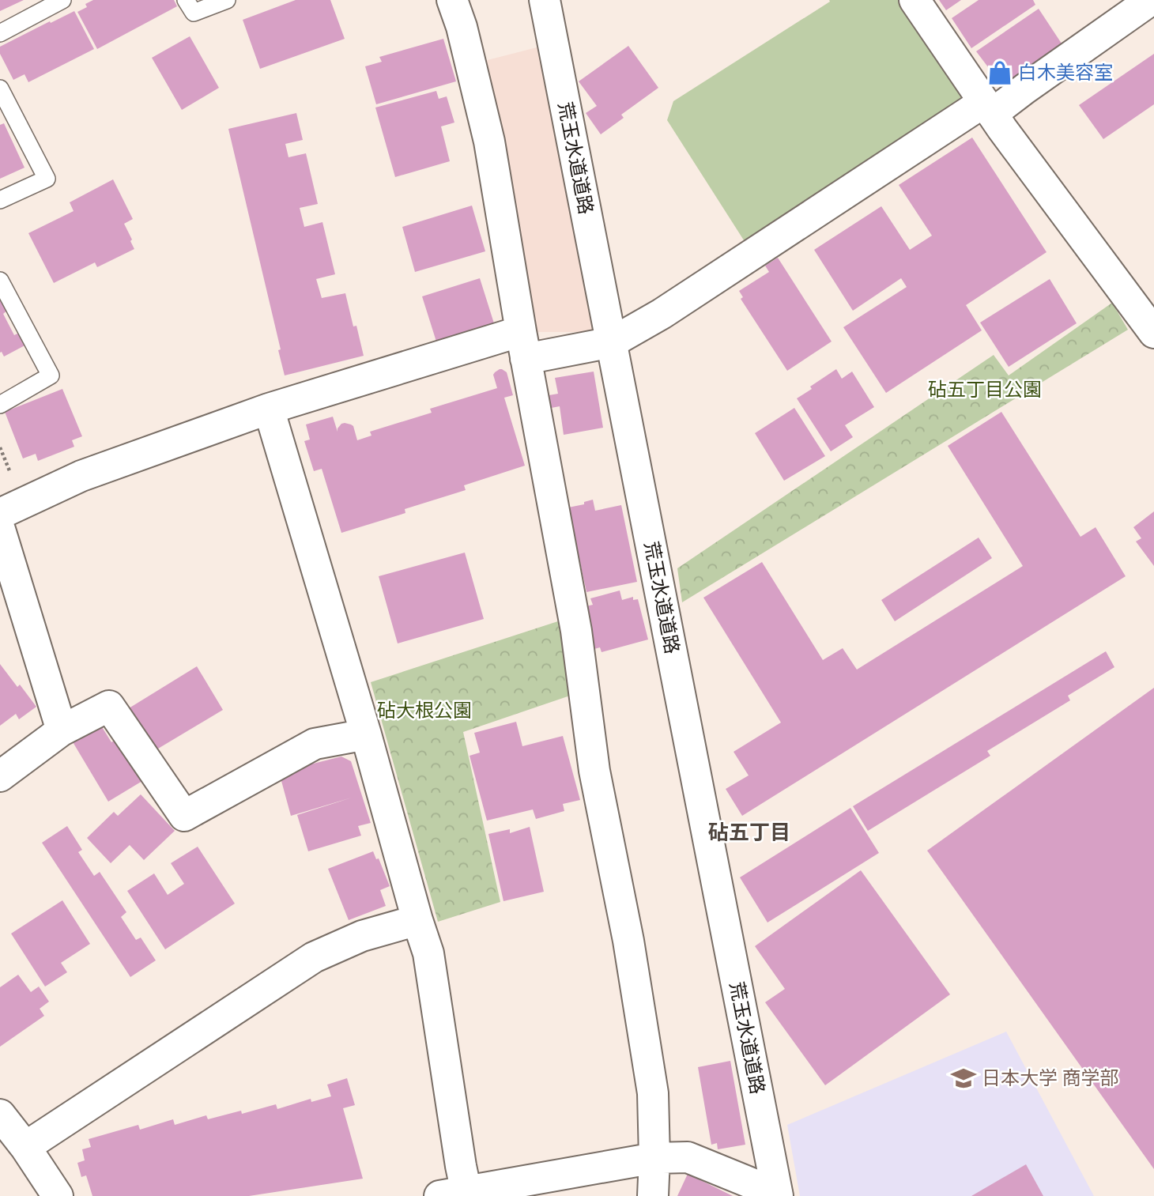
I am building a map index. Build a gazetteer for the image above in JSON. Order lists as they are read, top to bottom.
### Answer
{
  "streets": {
    "street": ["荒玉水道道路"]
  },
  "districts": ["砧五丁目"],
  "parks": ["砧五丁目公園", "砧大根公園"],
  "places": {
    "shop": ["白木美容室"],
    "school or university": ["日本大学 商学部"]
  }
}
